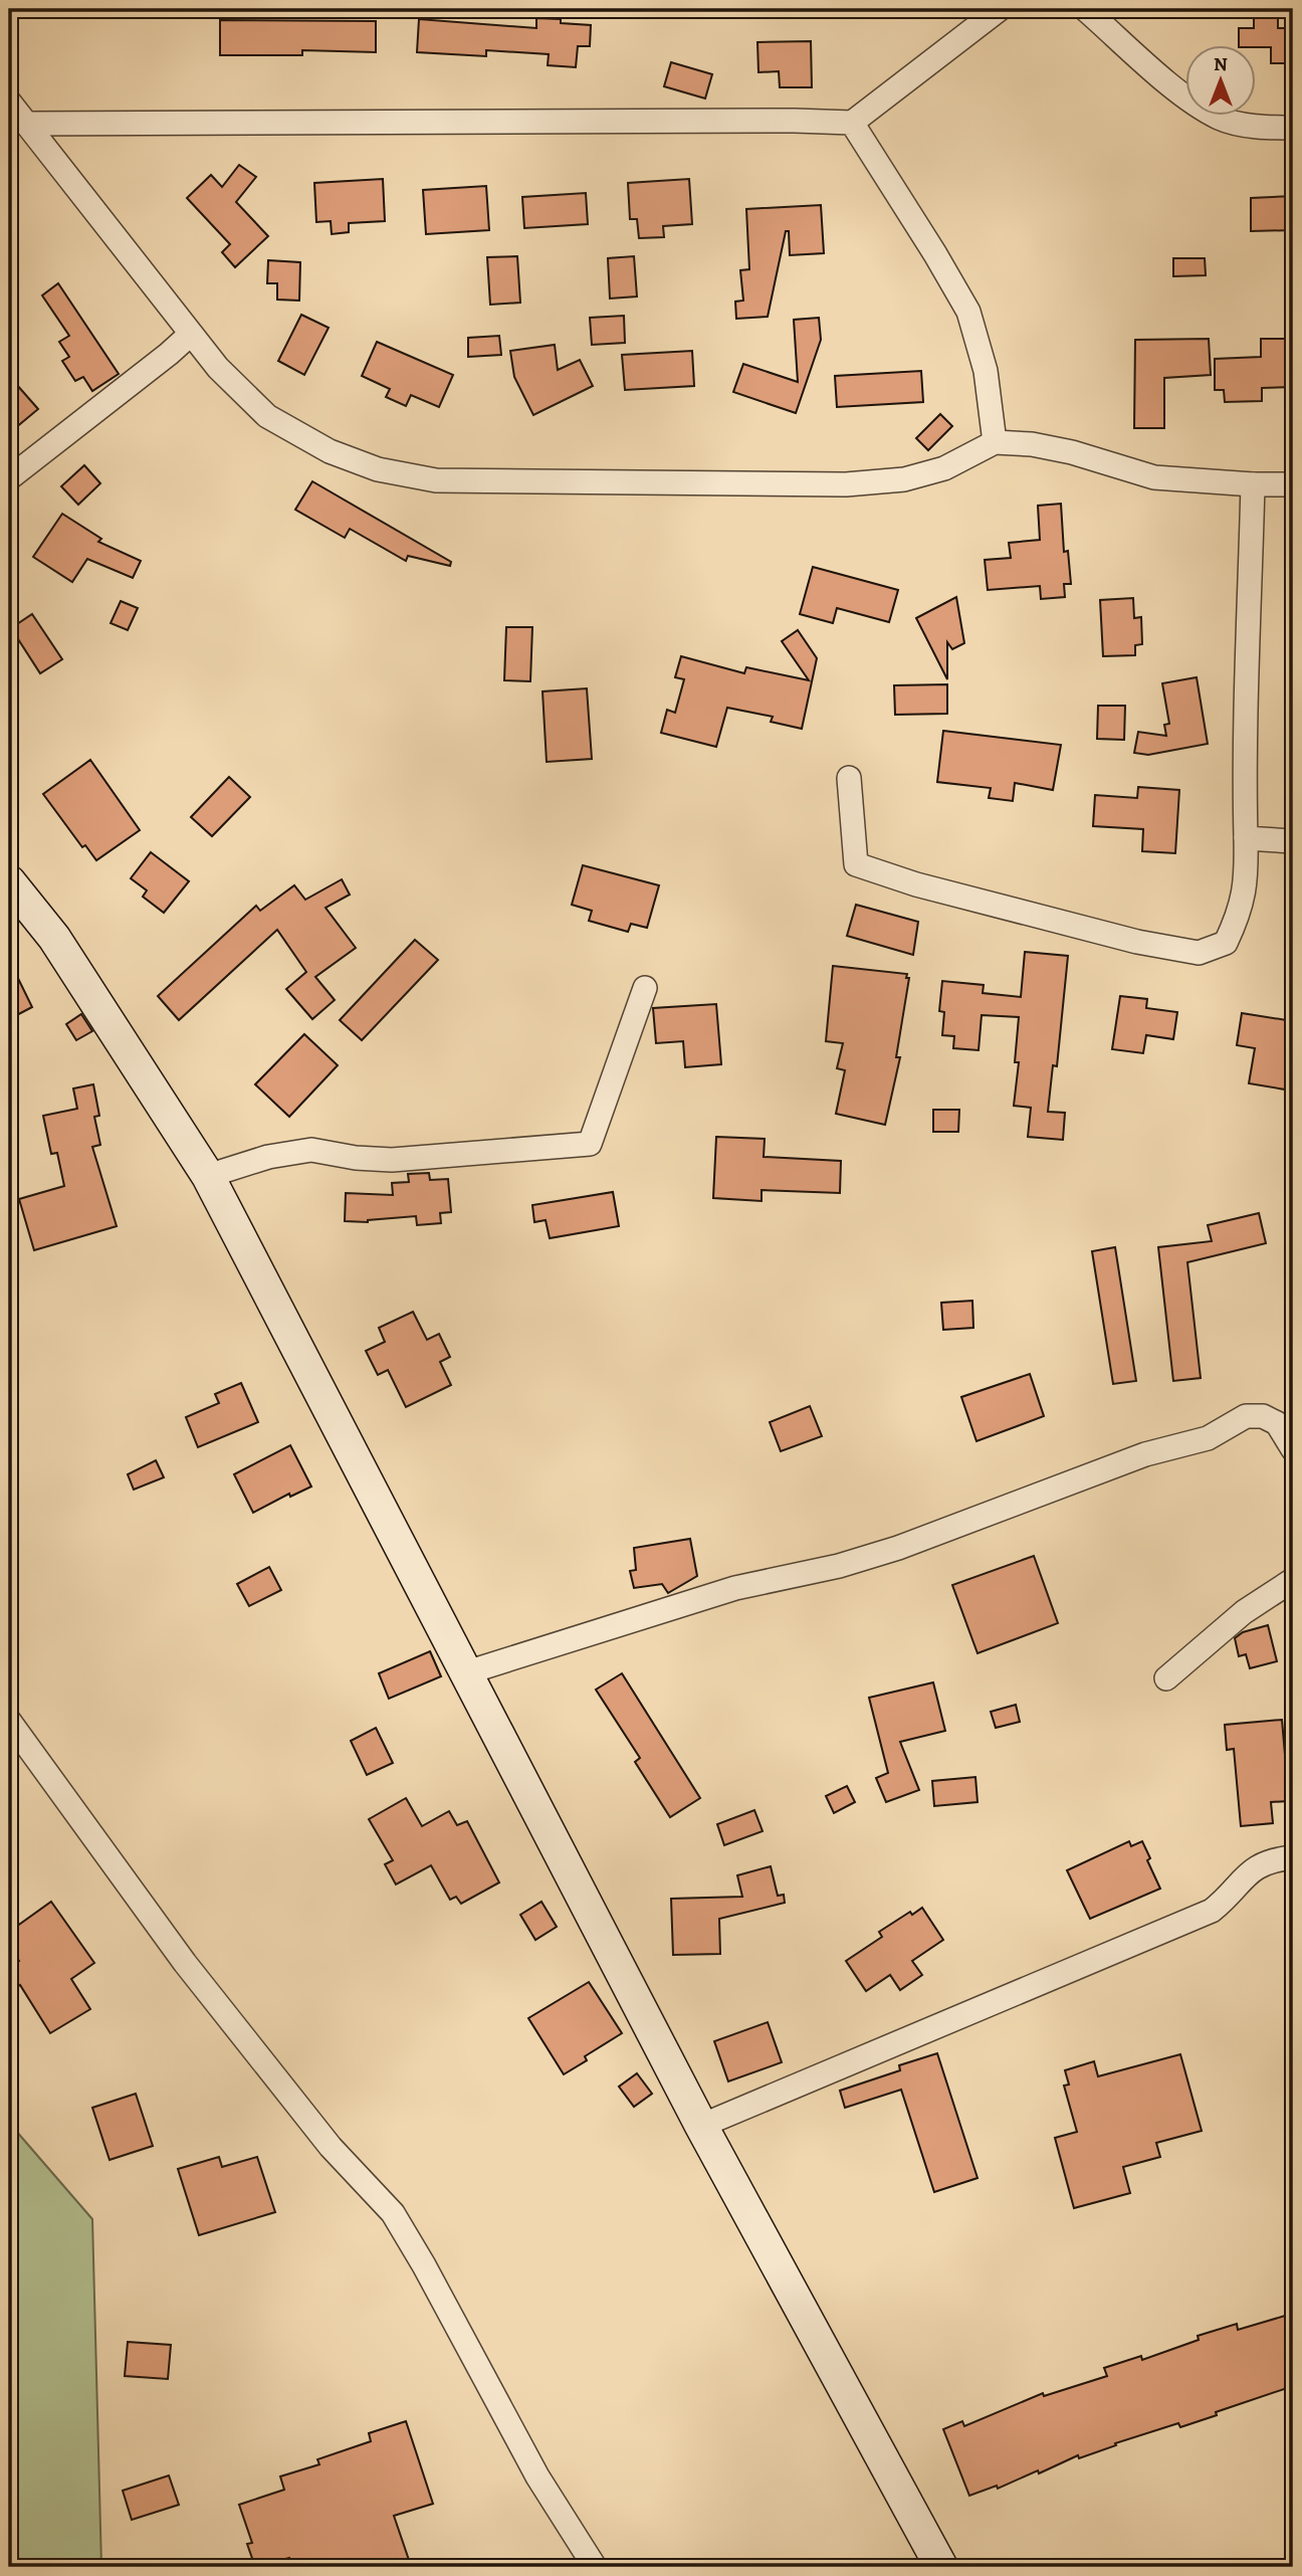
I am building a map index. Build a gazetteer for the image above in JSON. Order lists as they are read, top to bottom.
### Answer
{
  "north": "top"
}
